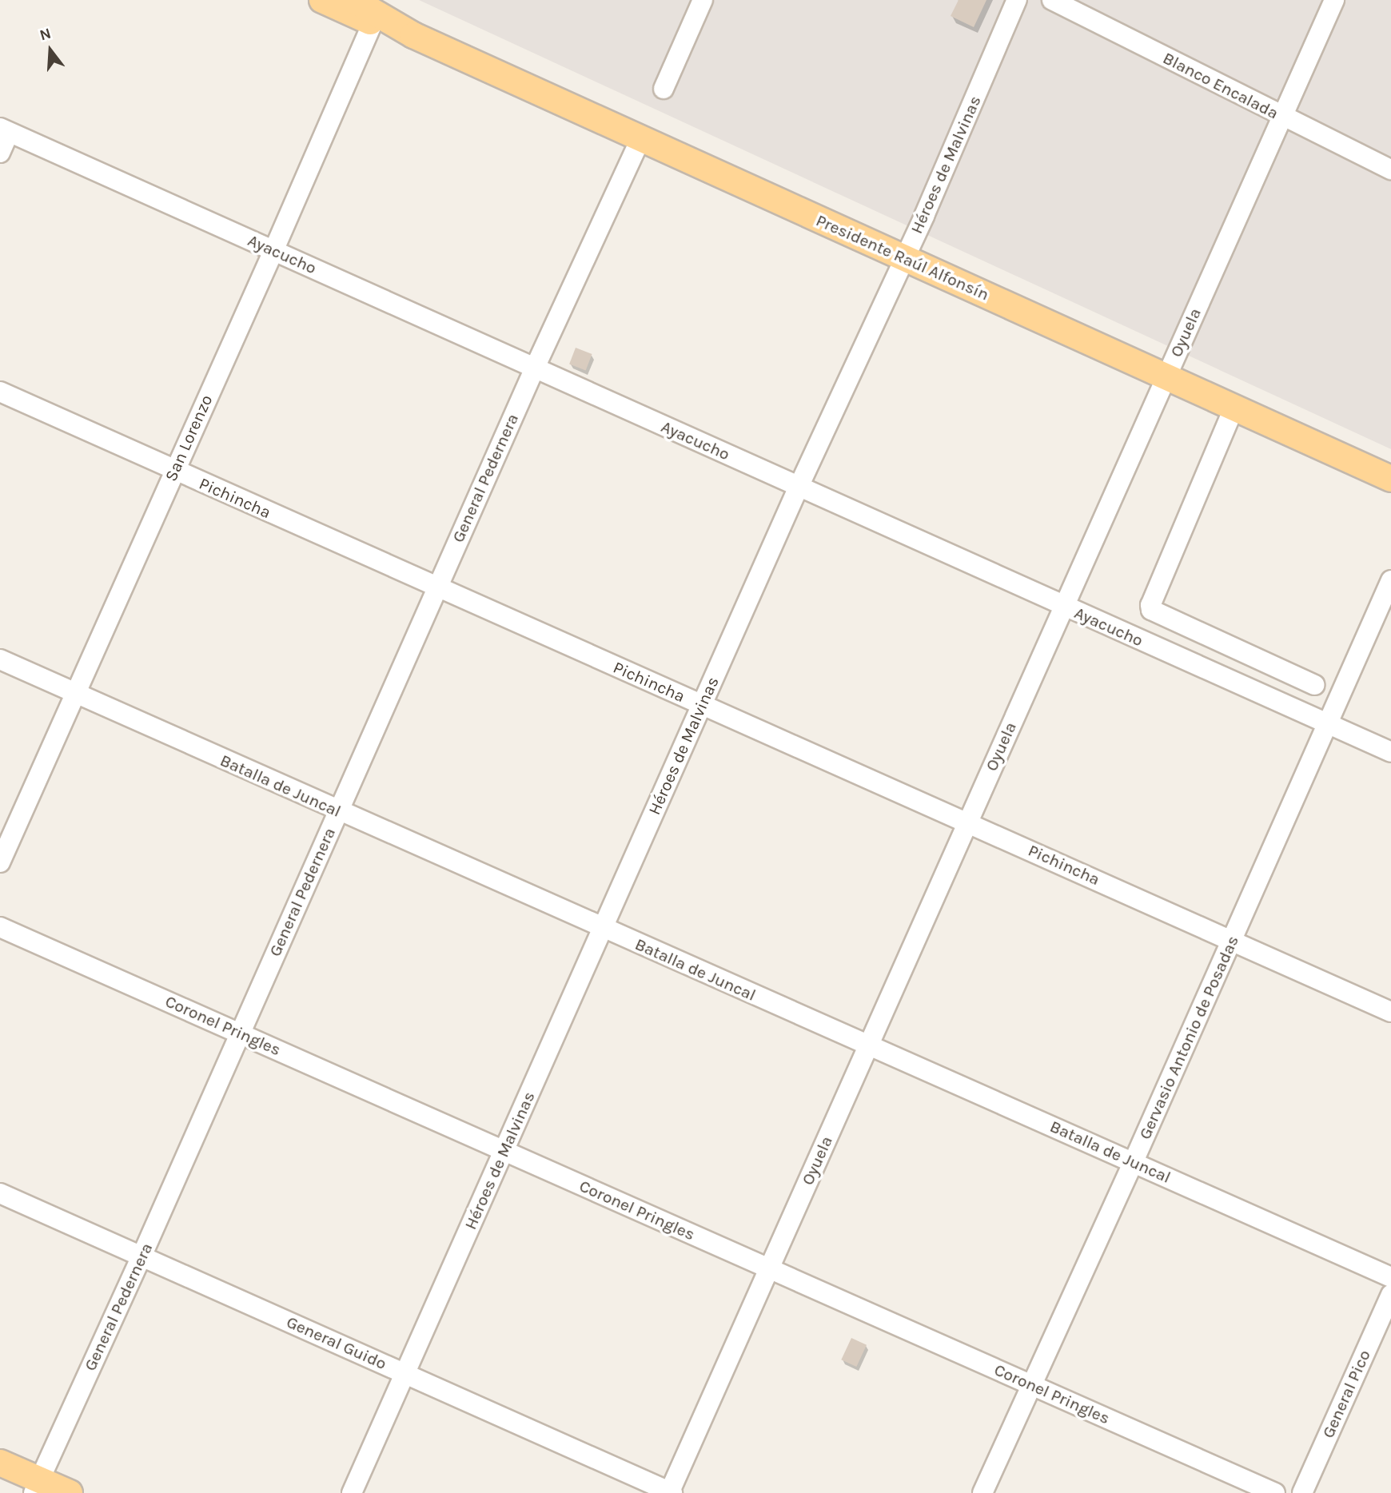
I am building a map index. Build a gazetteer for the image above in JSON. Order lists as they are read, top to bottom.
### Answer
{
  "streets": {
    "main road": ["Presidente Raúl Alfonsín"],
    "street": [
      "Blanco Encalada",
      "Héroes de Malvinas",
      "Ayacucho",
      "Oyuela",
      "San Lorenzo",
      "General Pedernera",
      "Pichincha",
      "Batalla de Juncal",
      "Coronel Pringles",
      "Gervasio Antonio de Posadas",
      "General Guido",
      "General Pico"
    ]
  },
  "crossings": [
    ["Blanco Encalada", "Oyuela"],
    ["Héroes de Malvinas", "Ayacucho"],
    ["Héroes de Malvinas", "Presidente Raúl Alfonsín"],
    ["Héroes de Malvinas", "Pichincha"],
    ["Héroes de Malvinas", "Batalla de Juncal"],
    ["Héroes de Malvinas", "Coronel Pringles"],
    ["Héroes de Malvinas", "General Guido"],
    ["Ayacucho", "Oyuela"],
    ["Ayacucho", "San Lorenzo"],
    ["Ayacucho", "General Pedernera"],
    ["Ayacucho", "Gervasio Antonio de Posadas"],
    ["Presidente Raúl Alfonsín", "Oyuela"],
    ["Presidente Raúl Alfonsín", "San Lorenzo"],
    ["Presidente Raúl Alfonsín", "General Pedernera"],
    ["Oyuela", "Pichincha"],
    ["Oyuela", "Batalla de Juncal"],
    ["Oyuela", "Coronel Pringles"],
    ["Oyuela", "General Guido"],
    ["San Lorenzo", "Pichincha"],
    ["San Lorenzo", "Batalla de Juncal"],
    ["General Pedernera", "Pichincha"],
    ["General Pedernera", "Batalla de Juncal"],
    ["General Pedernera", "Coronel Pringles"],
    ["General Pedernera", "General Guido"],
    ["Pichincha", "Gervasio Antonio de Posadas"],
    ["Batalla de Juncal", "Gervasio Antonio de Posadas"],
    ["Coronel Pringles", "Gervasio Antonio de Posadas"]
  ],
  "north": "top"
}
